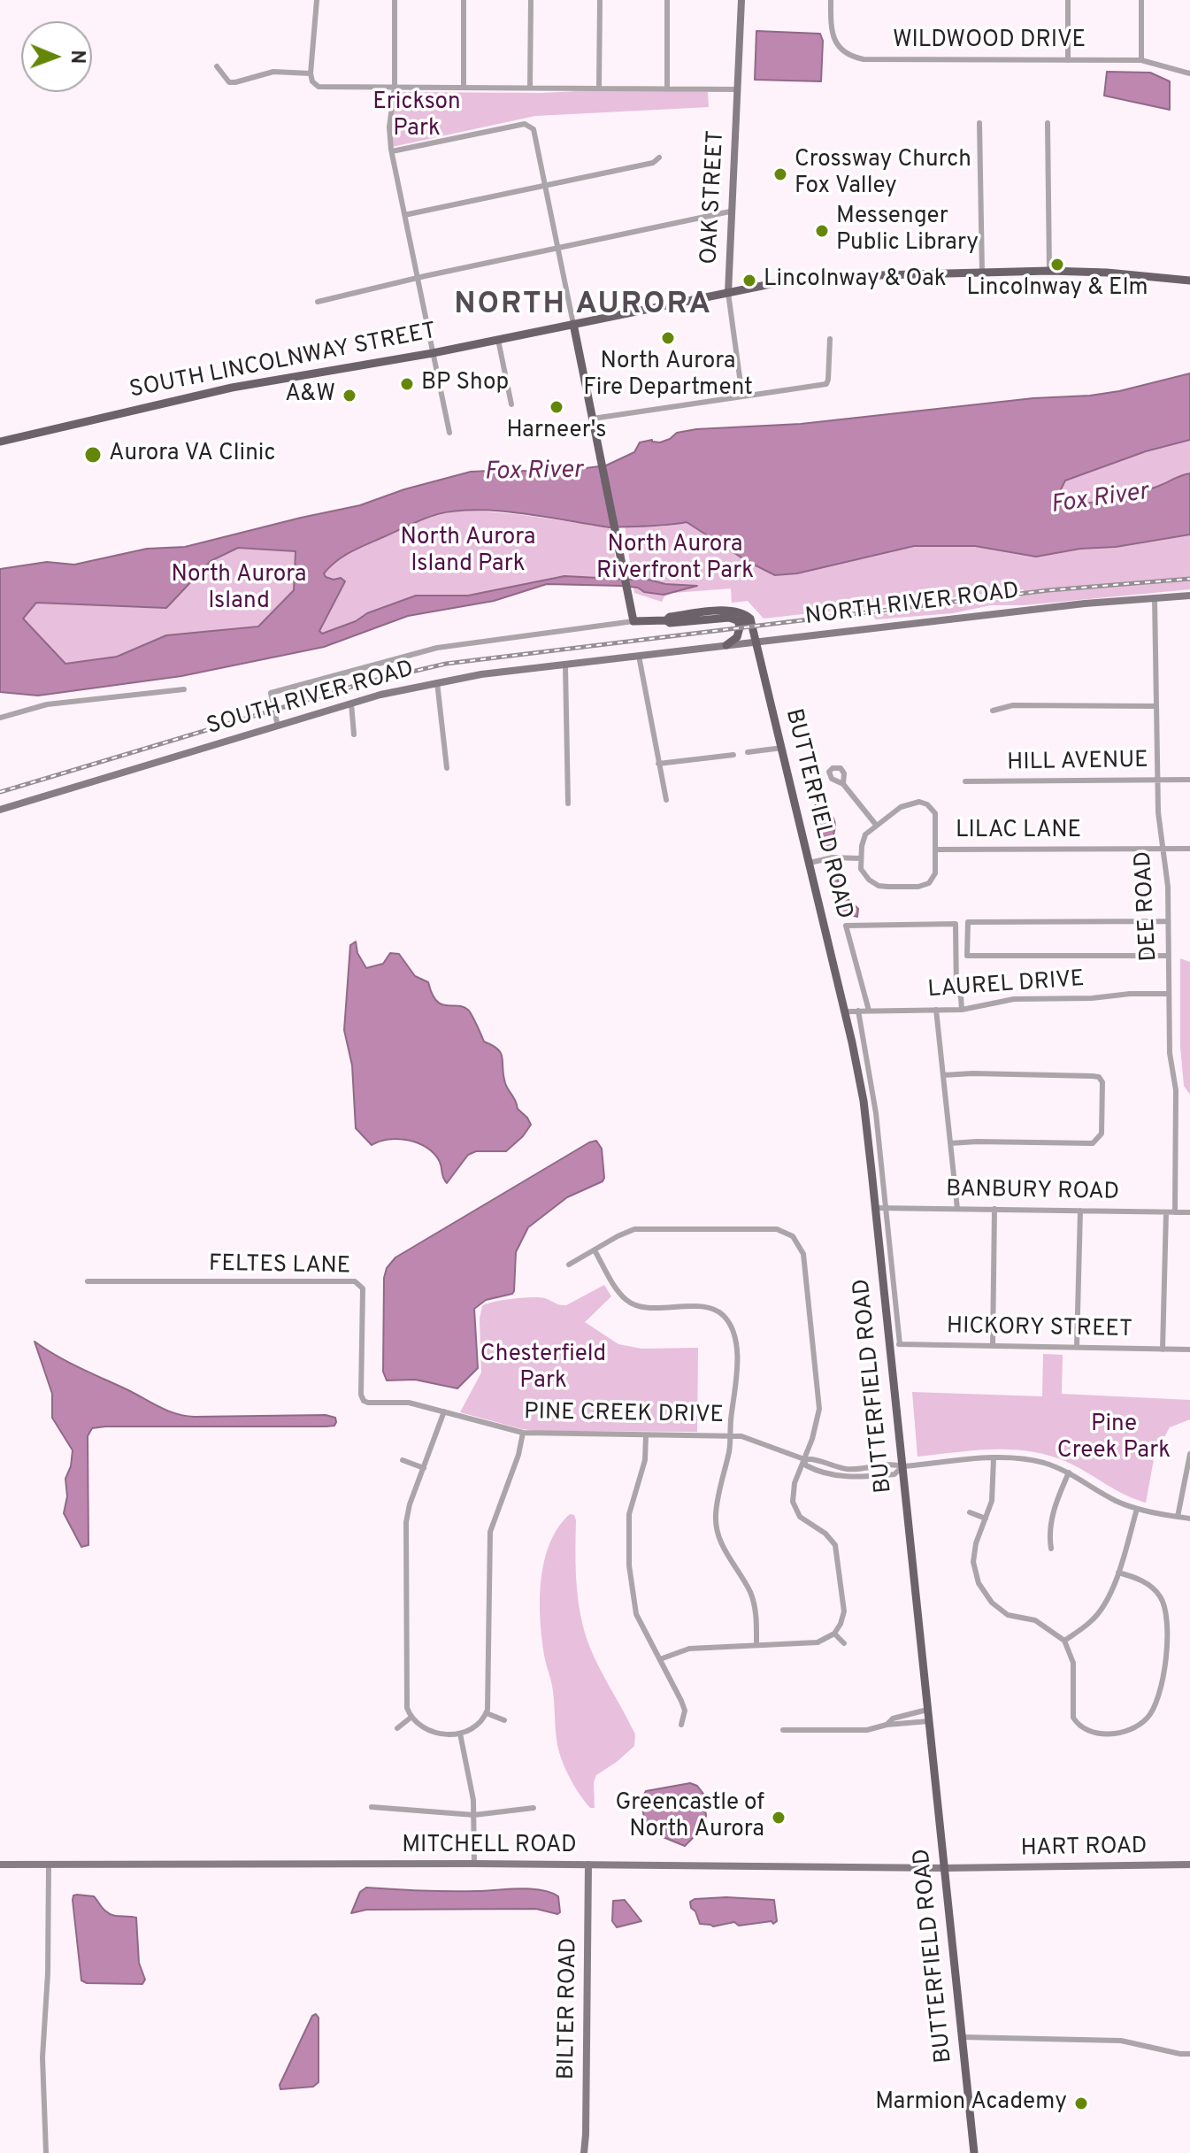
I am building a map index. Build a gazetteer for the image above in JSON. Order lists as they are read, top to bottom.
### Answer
{
  "streets": {
    "main road": ["SOUTH LINCOLNWAY STREET", "BUTTERFIELD ROAD"],
    "street": [
      "WILDWOOD DRIVE",
      "OAK STREET",
      "NORTH RIVER ROAD",
      "SOUTH RIVER ROAD",
      "HILL AVENUE",
      "LILAC LANE",
      "DEE ROAD",
      "LAUREL DRIVE",
      "BANBURY ROAD",
      "FELTES LANE",
      "HICKORY STREET",
      "PINE CREEK DRIVE",
      "MITCHELL ROAD",
      "HART ROAD",
      "BILTER ROAD"
    ]
  },
  "crossings": [
    ["OAK STREET", "SOUTH LINCOLNWAY STREET"],
    ["NORTH RIVER ROAD", "SOUTH RIVER ROAD"],
    ["NORTH RIVER ROAD", "BUTTERFIELD ROAD"],
    ["NORTH RIVER ROAD", "DEE ROAD"],
    ["HILL AVENUE", "DEE ROAD"],
    ["BUTTERFIELD ROAD", "LAUREL DRIVE"],
    ["BUTTERFIELD ROAD", "BANBURY ROAD"],
    ["BUTTERFIELD ROAD", "HICKORY STREET"],
    ["BUTTERFIELD ROAD", "PINE CREEK DRIVE"],
    ["BUTTERFIELD ROAD", "MITCHELL ROAD"],
    ["LILAC LANE", "DEE ROAD"],
    ["DEE ROAD", "LAUREL DRIVE"],
    ["DEE ROAD", "BANBURY ROAD"],
    ["FELTES LANE", "PINE CREEK DRIVE"],
    ["MITCHELL ROAD", "HART ROAD"],
    ["MITCHELL ROAD", "BILTER ROAD"]
  ],
  "districts": ["NORTH AURORA"],
  "water": ["Fox River"],
  "parks": [
    "Erickson Park",
    "North Aurora Island Park",
    "North Aurora Riverfront Park",
    "North Aurora Island",
    "Chesterfield Park",
    "Pine Creek Park"
  ],
  "places": [
    "Crossway Church Fox Valley",
    "Messenger Public Library",
    "Lincolnway & Elm",
    "Lincolnway & Oak",
    "North Aurora Fire Department",
    "BP Shop",
    "A&W",
    "Harneer's",
    "Aurora VA Clinic",
    "Greencastle of North Aurora",
    "Marmion Academy"
  ],
  "north": "right"
}
